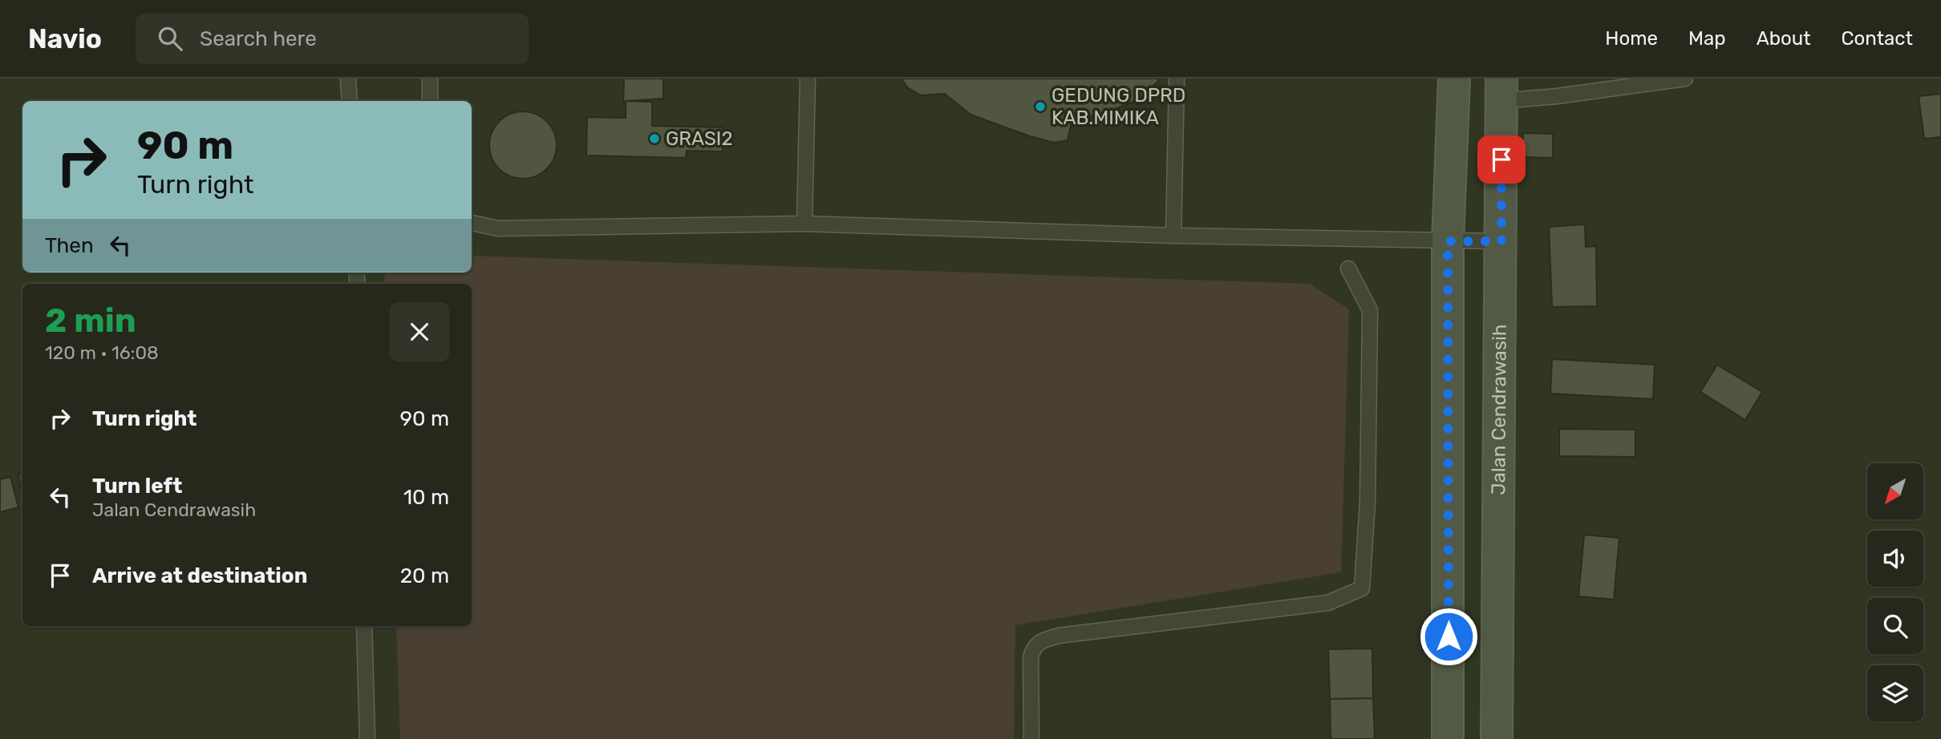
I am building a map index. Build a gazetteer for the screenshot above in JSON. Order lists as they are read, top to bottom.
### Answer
{
  "streets": {
    "main road": ["Jalan Cendrawasih"]
  },
  "places": ["GEDUNG DPRD KAB.MIMIKA", "GRASI2"],
  "north": "bottom left",
  "page": {
    "header": "Navio",
    "search": "Search here",
    "nav": [
      "Home",
      "Map",
      "About",
      "Contact"
    ],
    "turn": ["90 m", "Turn right"],
    "then": "Then",
    "heading": ["2 min", "120 m · 16:08"],
    "list": [
      {
        "name": "Turn right",
        "value": "90 m"
      },
      {
        "name": "Turn left",
        "note": "Jalan Cendrawasih",
        "value": "10 m"
      },
      {
        "name": "Arrive at destination",
        "value": "20 m"
      }
    ]
  }
}
